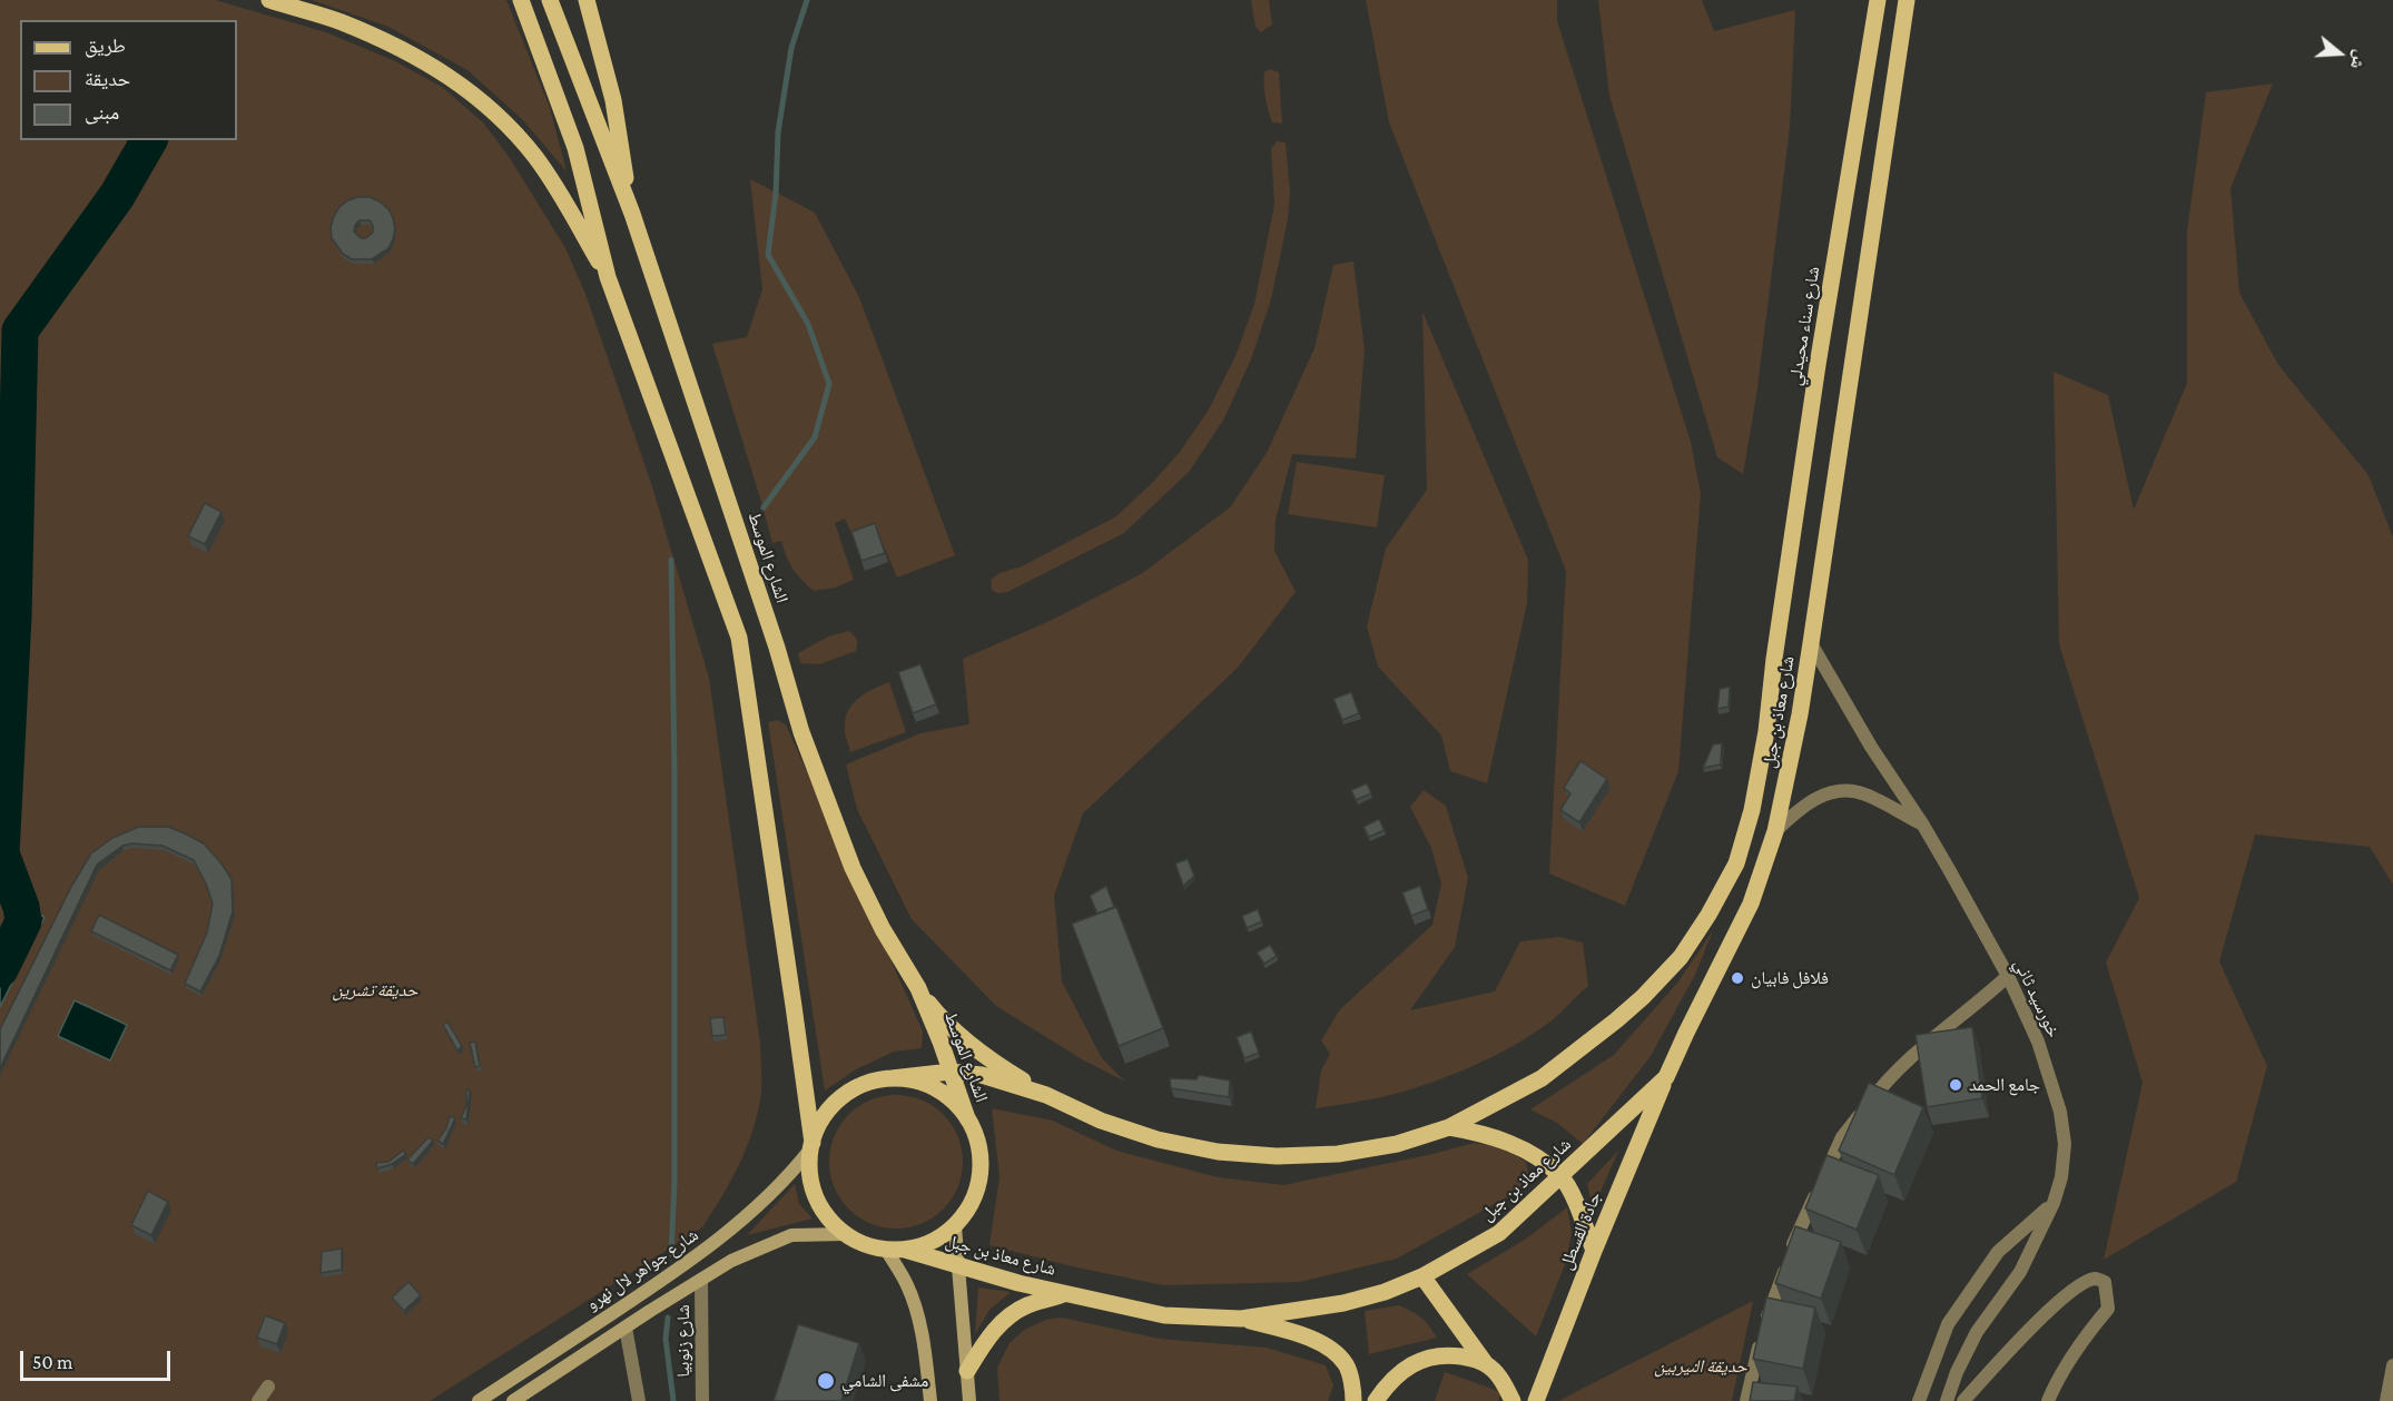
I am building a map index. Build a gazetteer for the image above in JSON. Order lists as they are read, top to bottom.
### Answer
{
  "streets": {
    "main road": [
      "شارع سناء محيدلي",
      "الشارع الموسط",
      "شارع معاذ بن جبل",
      "جادة القسطل",
      "شارع جواهر لال نهرو"
    ],
    "street": ["خورسيد ثاني", "شارع زنوبيا"]
  },
  "crossings": [
    ["شارع سناء محيدلي", "شارع معاذ بن جبل"],
    ["الشارع الموسط", "شارع معاذ بن جبل"],
    ["الشارع الموسط", "شارع جواهر لال نهرو"],
    ["شارع معاذ بن جبل", "خورسيد ثاني"],
    ["شارع معاذ بن جبل", "جادة القسطل"],
    ["شارع معاذ بن جبل", "شارع جواهر لال نهرو"]
  ],
  "parks": ["حديقة تشرين", "حديقة النيربين"],
  "places": ["فلافل فابيان", "جامع الحمد", "مشفى الشامي"],
  "legend": ["طريق", "حديقة", "مبنى"],
  "scale_bar": "50 m",
  "north": "right"
}
